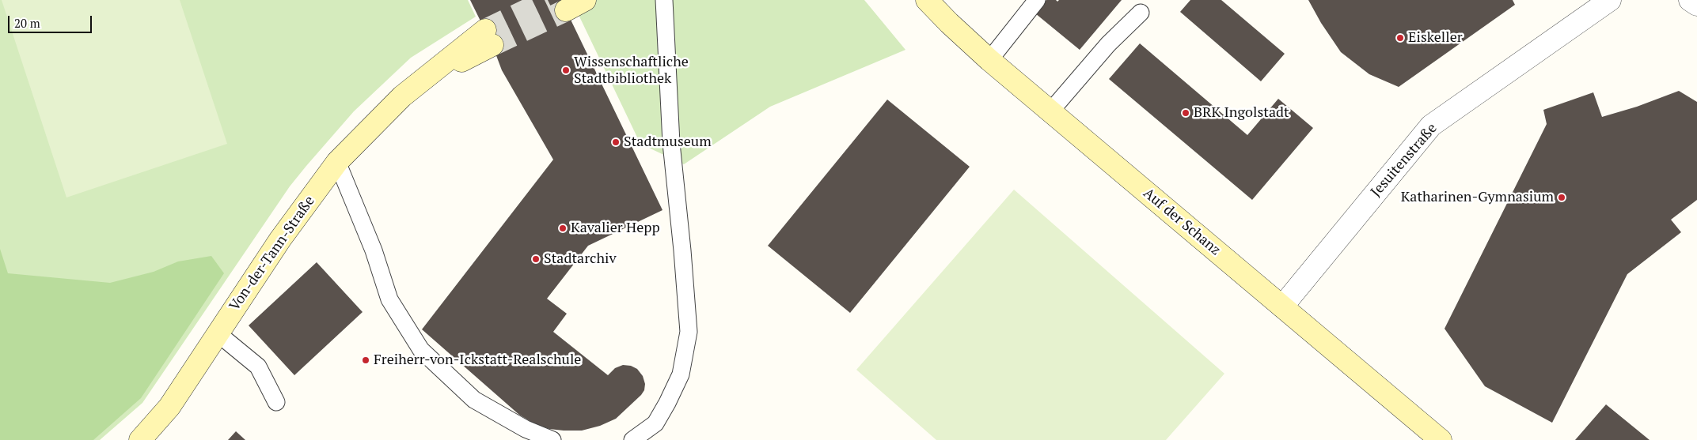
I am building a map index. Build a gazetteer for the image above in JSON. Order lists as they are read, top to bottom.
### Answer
{
  "streets": {
    "street": ["Jesuitenstraße", "Auf der Schanz", "Von-der-Tann-Straße"]
  },
  "crossings": [
    ["Jesuitenstraße", "Auf der Schanz"]
  ],
  "places": [
    "Eiskeller",
    "Wissenschaftliche Stadtbibliothek",
    "BRK Ingolstadt",
    "Stadtmuseum",
    "Katharinen-Gymnasium",
    "Kavalier Hepp",
    "Stadtarchiv",
    "Freiherr-von-Ickstatt-Realschule"
  ],
  "scale_bar": "20 m"
}
